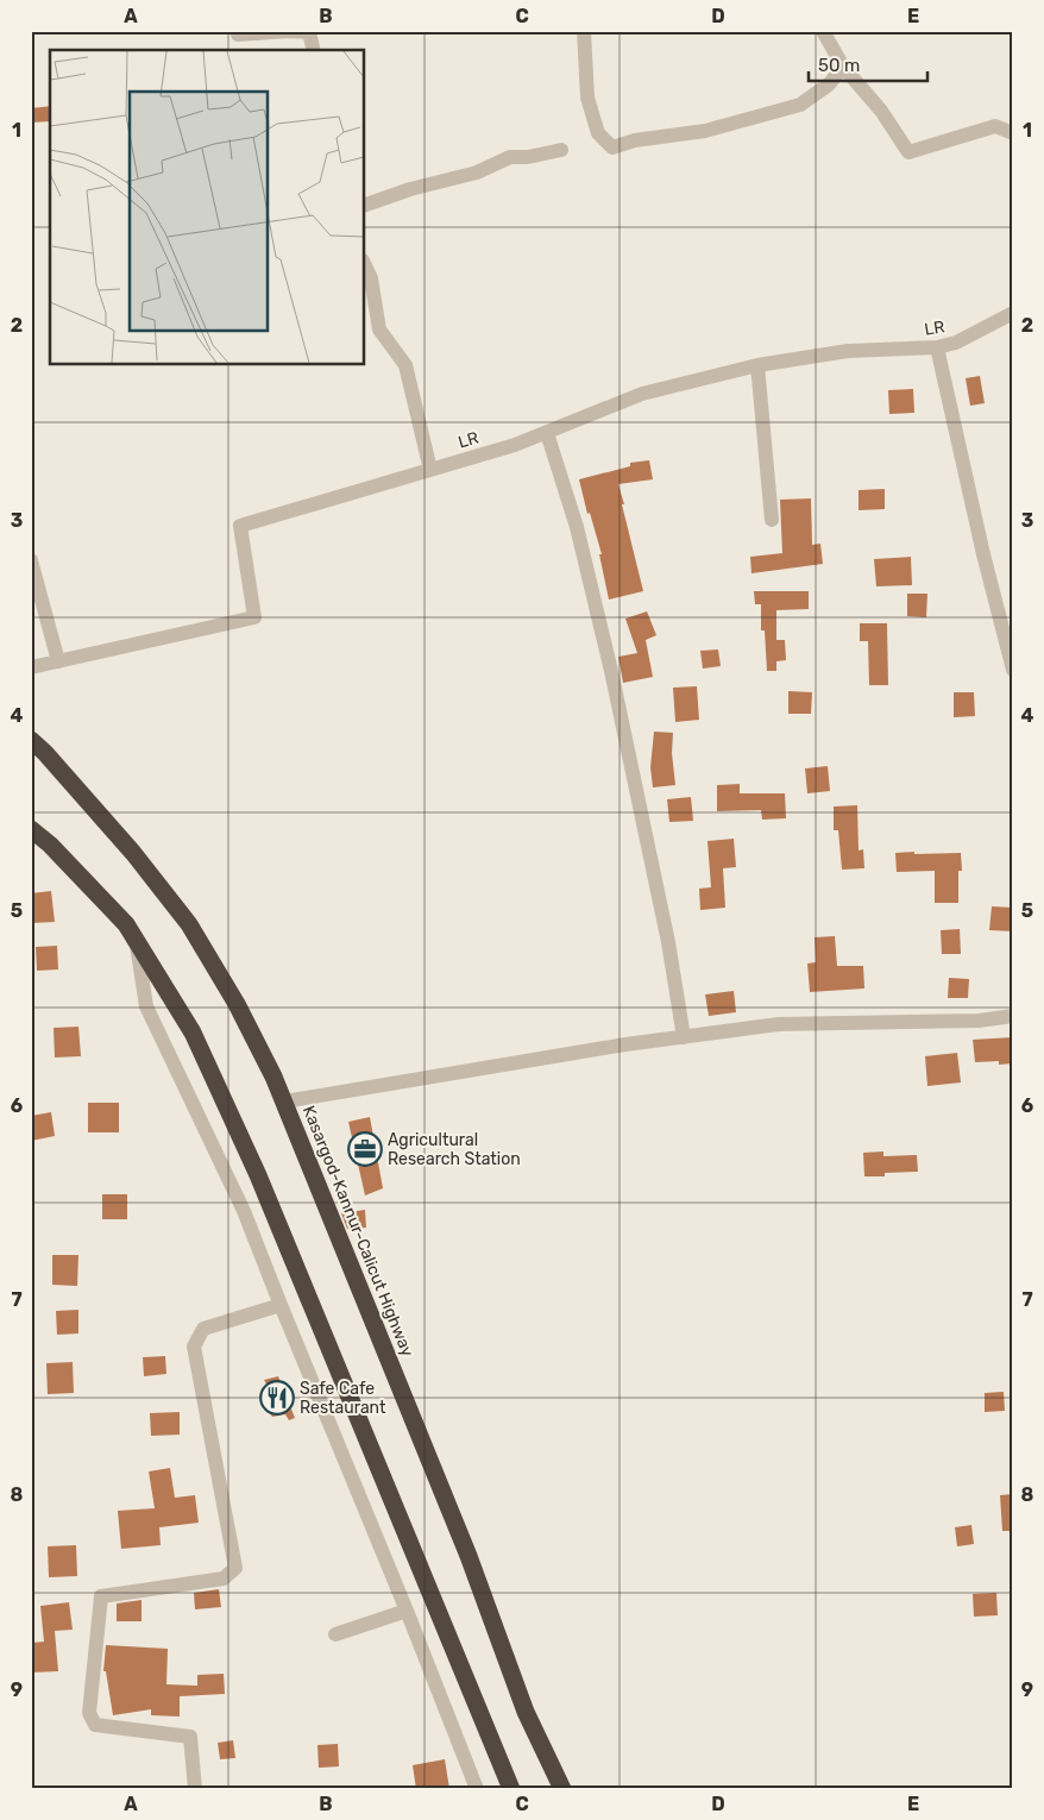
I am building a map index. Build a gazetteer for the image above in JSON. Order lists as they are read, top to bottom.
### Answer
{
  "streets": {
    "highway": ["Kasargod-Kannur-Calicut Highway"],
    "street": ["LR"]
  },
  "places": {
    "office": ["Agricultural Research Station"],
    "restaurant": ["Safe Cafe Restaurant"]
  },
  "scale_bar": "50 m",
  "grid": {
    "columns": [
      "A",
      "B",
      "C",
      "D",
      "E"
    ],
    "rows": [
      "1",
      "2",
      "3",
      "4",
      "5",
      "6",
      "7",
      "8",
      "9"
    ]
  }
}
